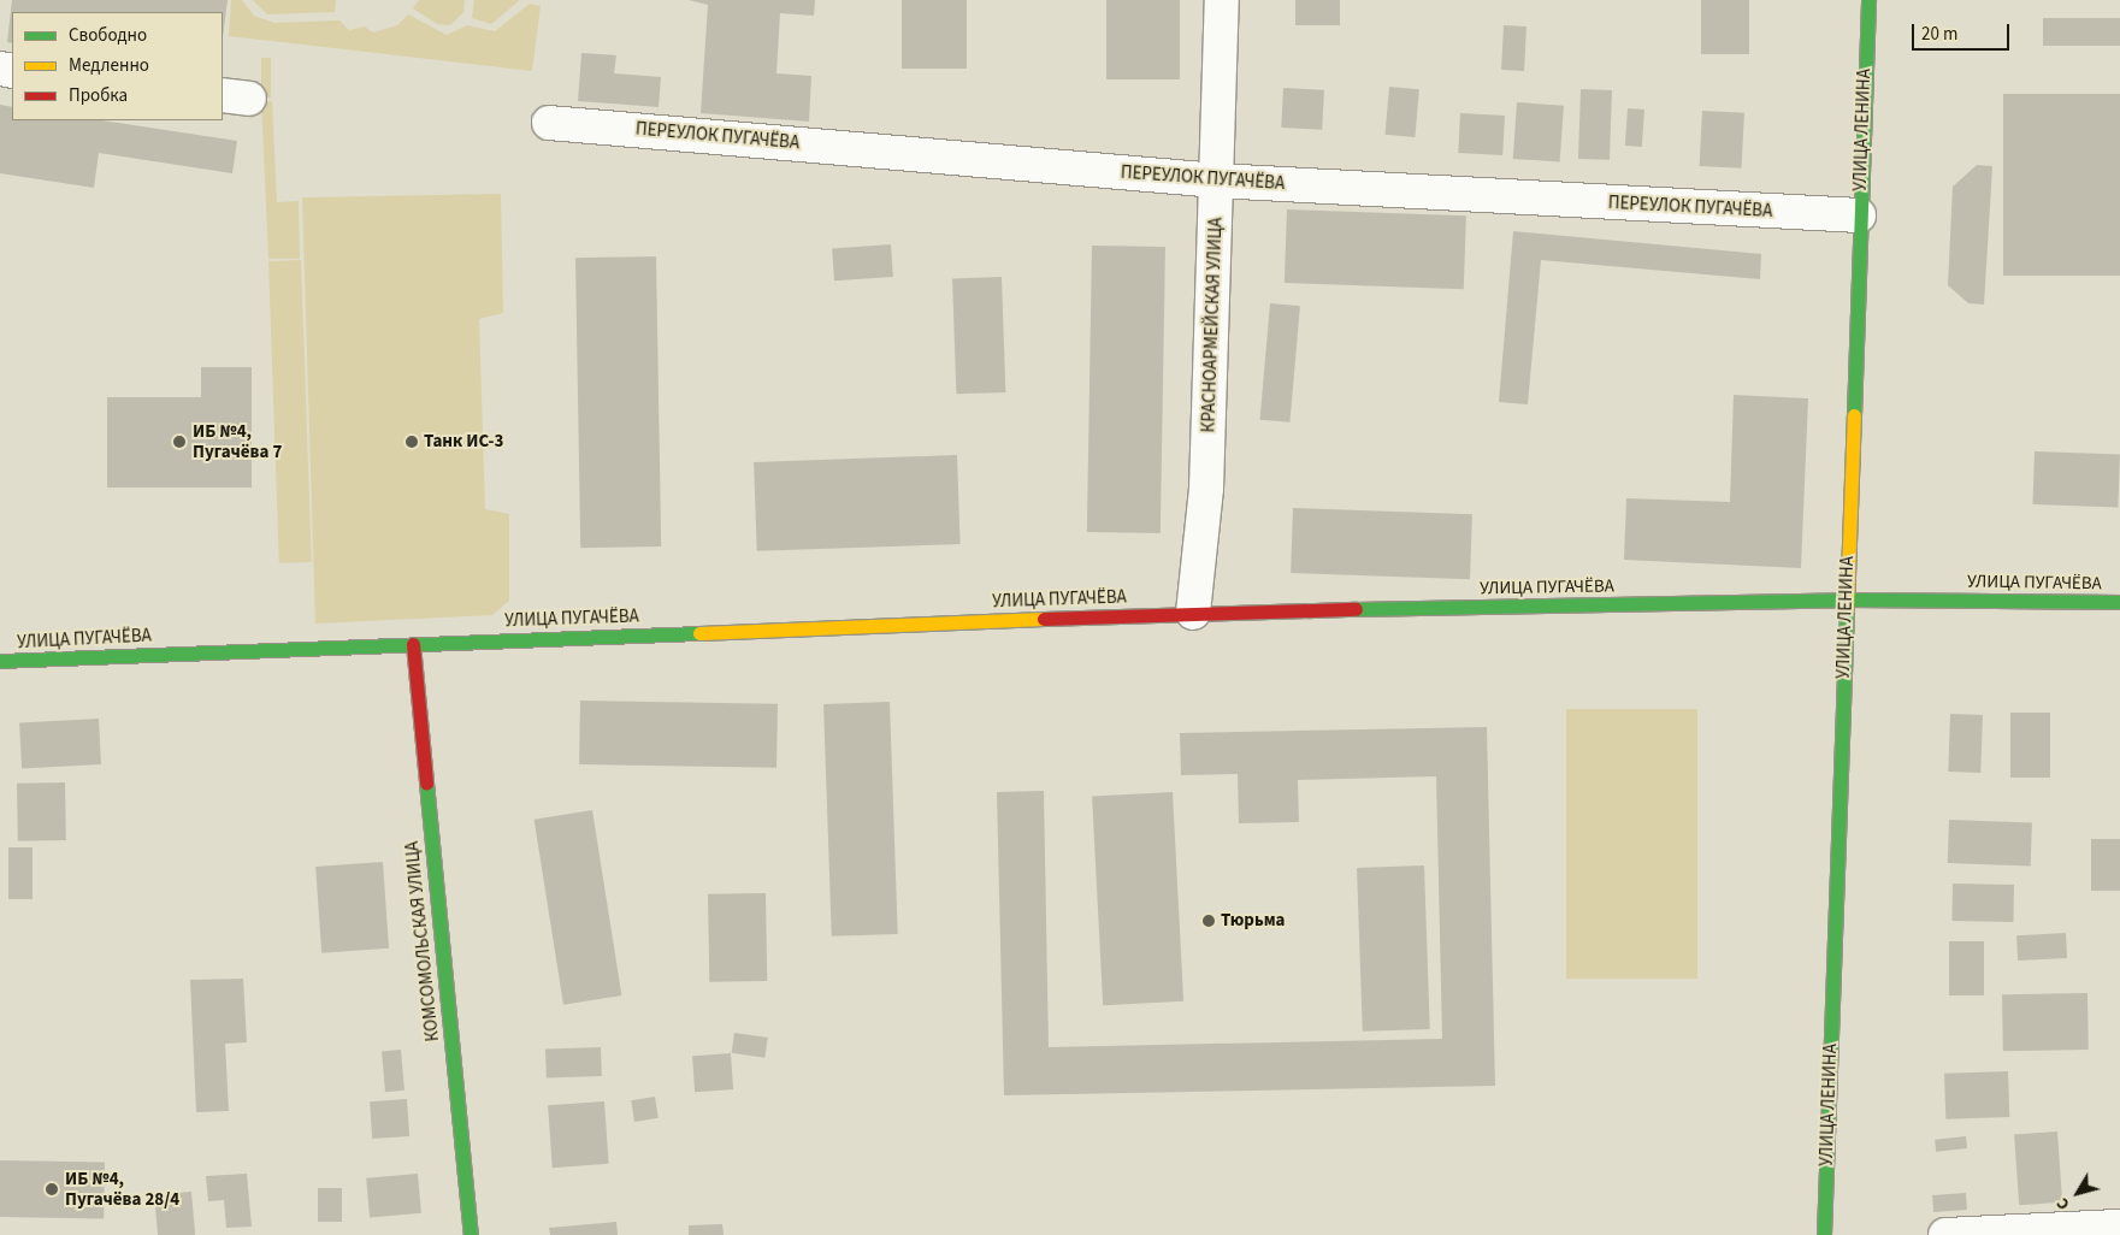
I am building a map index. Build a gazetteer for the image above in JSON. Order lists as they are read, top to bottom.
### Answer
{
  "streets": {
    "main road": ["УЛИЦА ЛЕНИНА", "УЛИЦА ПУГАЧЁВА", "КОМСОМОЛЬСКАЯ УЛИЦА"],
    "street": ["ПЕРЕУЛОК ПУГАЧЁВА", "КРАСНОАРМЕЙСКАЯ УЛИЦА"]
  },
  "crossings": [
    ["УЛИЦА ЛЕНИНА", "ПЕРЕУЛОК ПУГАЧЁВА"],
    ["УЛИЦА ЛЕНИНА", "УЛИЦА ПУГАЧЁВА"],
    ["ПЕРЕУЛОК ПУГАЧЁВА", "КРАСНОАРМЕЙСКАЯ УЛИЦА"],
    ["КРАСНОАРМЕЙСКАЯ УЛИЦА", "УЛИЦА ПУГАЧЁВА"],
    ["УЛИЦА ПУГАЧЁВА", "КОМСОМОЛЬСКАЯ УЛИЦА"]
  ],
  "places": [
    "ИБ №4, Пугачёва 7",
    "Танк ИС-3",
    "Тюрьма",
    "ИБ №4, Пугачёва 28/4"
  ],
  "legend": ["Свободно", "Медленно", "Пробка"],
  "scale_bar": "20 m",
  "north": "bottom left"
}
